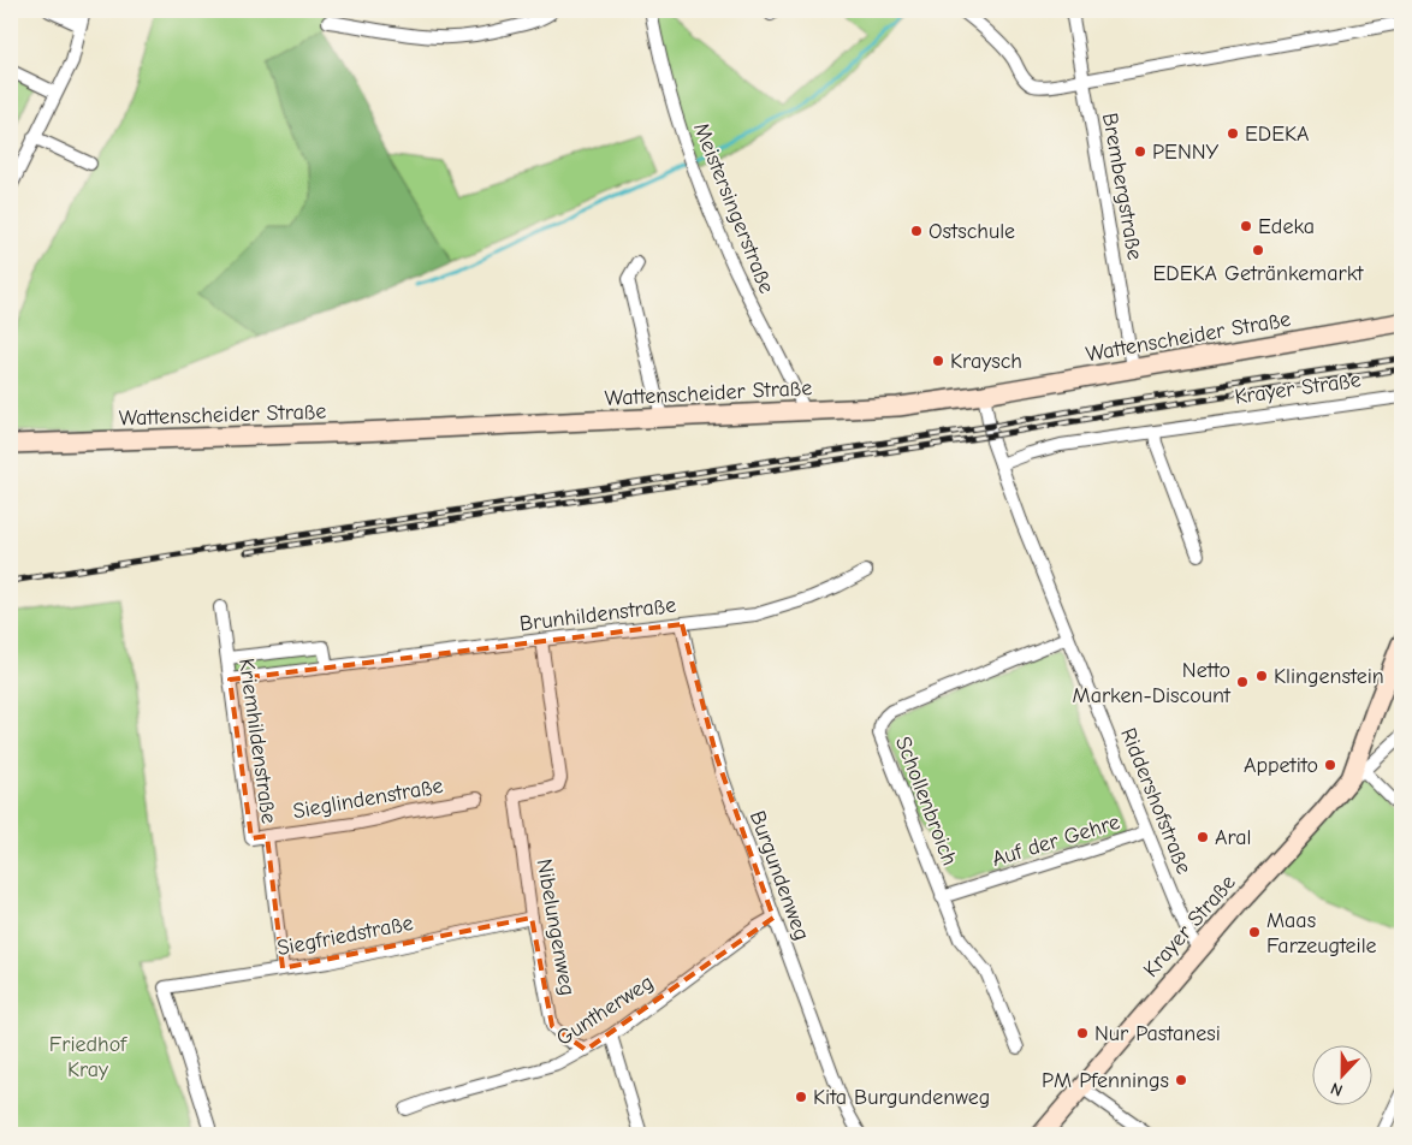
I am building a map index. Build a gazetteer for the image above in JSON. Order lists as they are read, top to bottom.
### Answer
{
  "streets": {
    "main road": ["Wattenscheider Straße", "Krayer Straße"],
    "street": [
      "Brembergstraße",
      "Meistersingerstraße",
      "Brunhildenstraße",
      "Kriemhildenstraße",
      "Sieglindenstraße",
      "Schollenbroich",
      "Riddershofstraße",
      "Auf der Gehre",
      "Burgundenweg",
      "Nibelungenweg",
      "Siegfriedstraße",
      "Guntherweg"
    ]
  },
  "crossings": [
    ["Brembergstraße", "Wattenscheider Straße"],
    ["Meistersingerstraße", "Wattenscheider Straße"],
    ["Wattenscheider Straße", "Riddershofstraße"],
    ["Krayer Straße", "Riddershofstraße"],
    ["Brunhildenstraße", "Kriemhildenstraße"],
    ["Brunhildenstraße", "Burgundenweg"],
    ["Brunhildenstraße", "Nibelungenweg"],
    ["Kriemhildenstraße", "Sieglindenstraße"],
    ["Kriemhildenstraße", "Siegfriedstraße"],
    ["Schollenbroich", "Riddershofstraße"],
    ["Schollenbroich", "Auf der Gehre"],
    ["Riddershofstraße", "Auf der Gehre"],
    ["Burgundenweg", "Guntherweg"],
    ["Nibelungenweg", "Siegfriedstraße"],
    ["Nibelungenweg", "Guntherweg"]
  ],
  "parks": ["Friedhof Kray"],
  "places": [
    "EDEKA",
    "PENNY",
    "Edeka",
    "Ostschule",
    "EDEKA Getränkemarkt",
    "Kraysch",
    "Klingenstein",
    "Netto Marken-Discount",
    "Appetito",
    "Aral",
    "Maas Farzeugteile",
    "Nur Pastanesi",
    "PM Pfennings",
    "Kita Burgundenweg"
  ],
  "north": "bottom"
}
